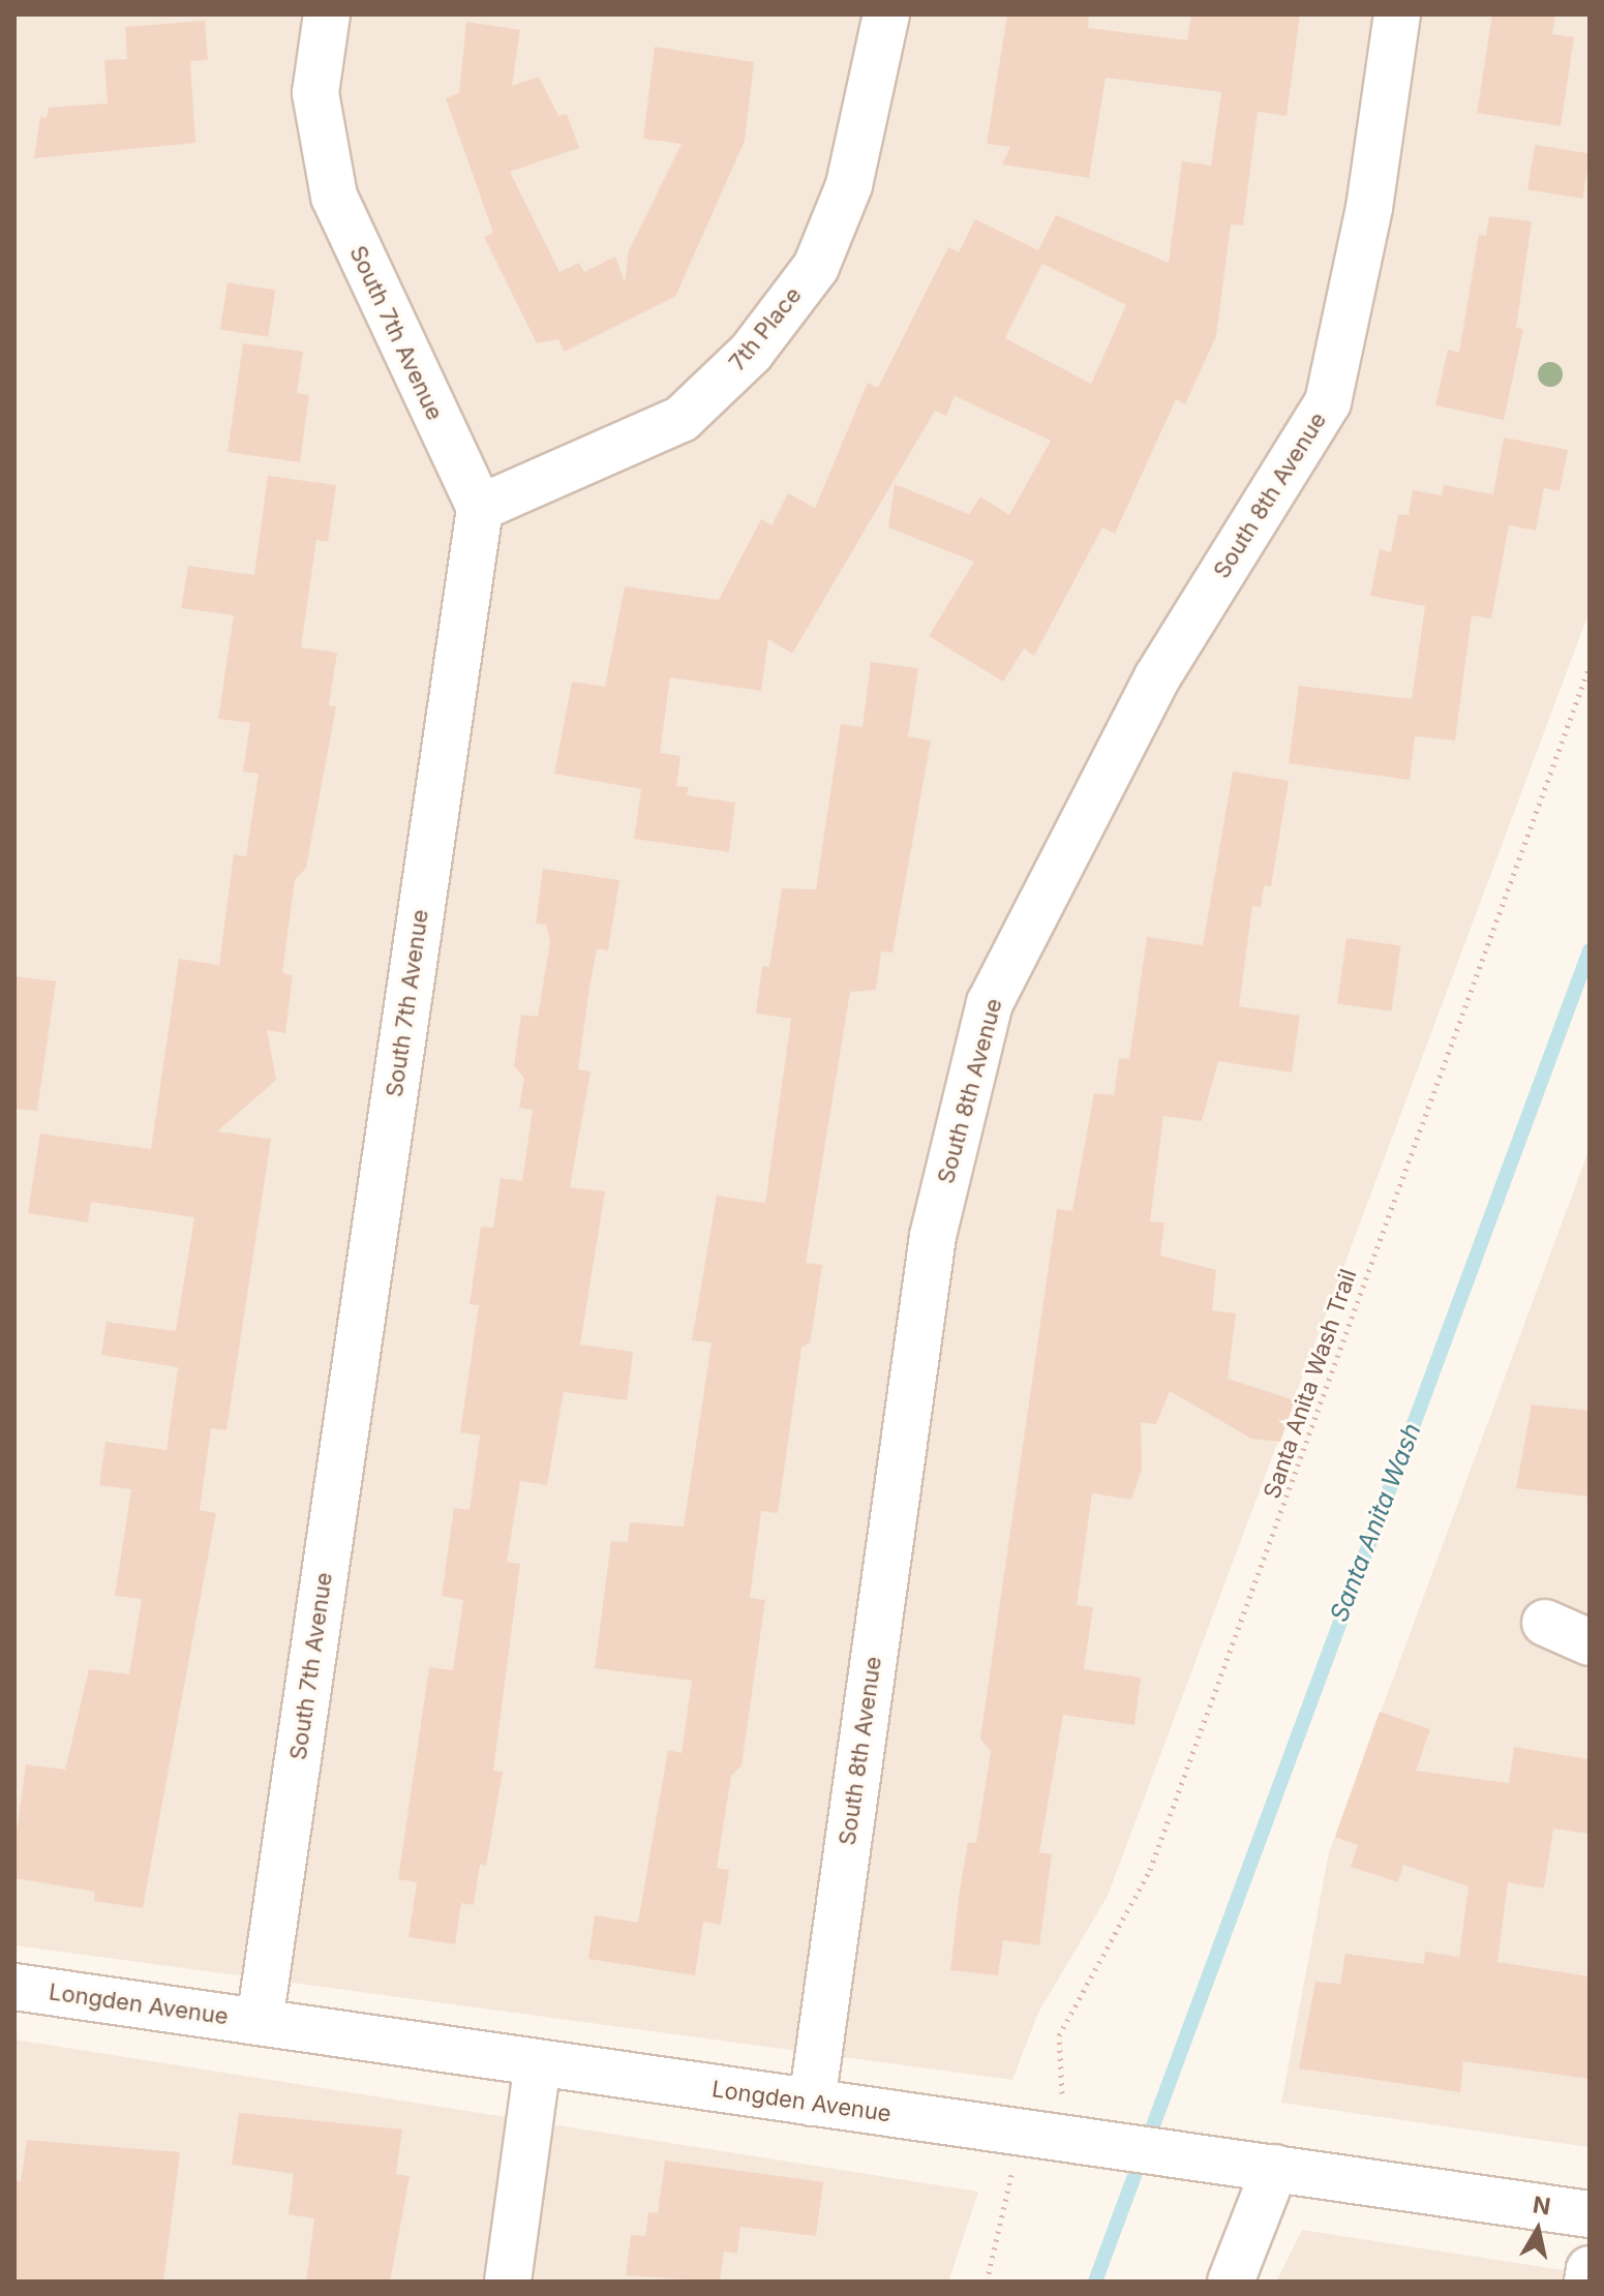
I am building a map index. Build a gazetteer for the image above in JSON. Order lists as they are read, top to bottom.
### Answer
{
  "streets": {
    "street": [
      "7th Place",
      "South 7th Avenue",
      "South 8th Avenue",
      "Longden Avenue"
    ],
    "path": ["Santa Anita Wash Trail"]
  },
  "crossings": [
    ["7th Place", "South 7th Avenue"],
    ["South 7th Avenue", "Longden Avenue"],
    ["South 8th Avenue", "Longden Avenue"],
    ["Santa Anita Wash Trail", "Longden Avenue"]
  ],
  "water": ["Santa Anita Wash"],
  "north": "top"
}
